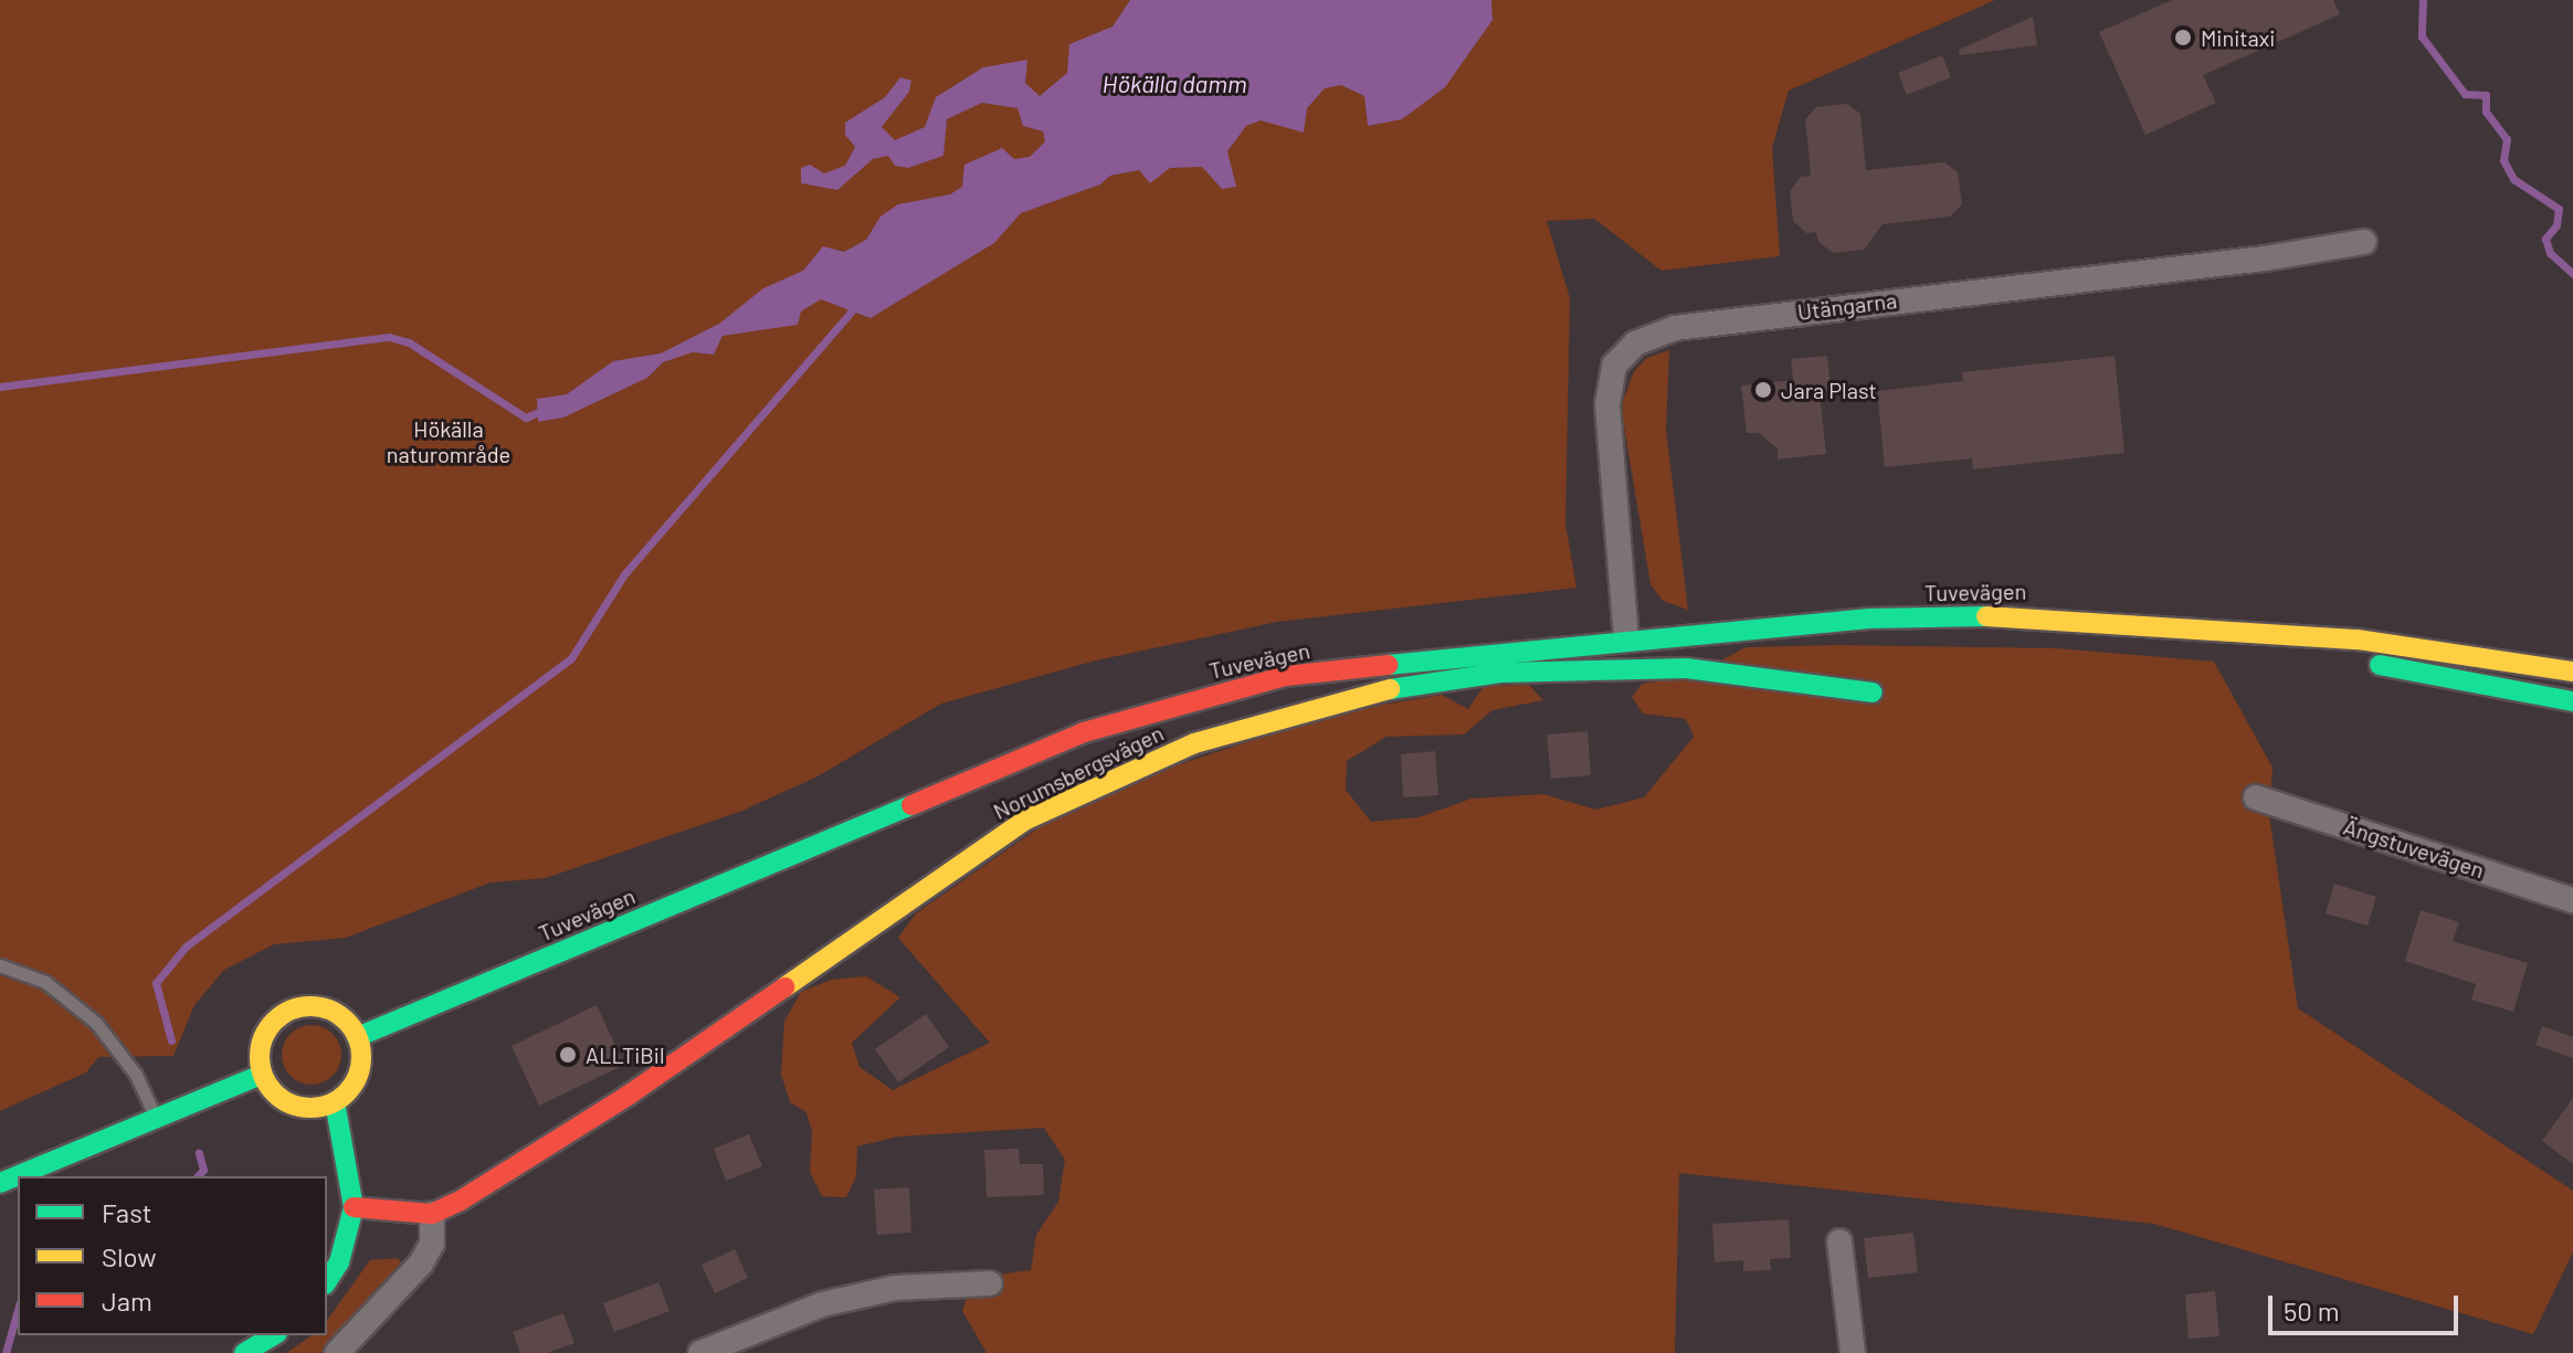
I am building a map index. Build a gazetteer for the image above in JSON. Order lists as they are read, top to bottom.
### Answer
{
  "streets": {
    "main road": ["Tuvevägen", "Norumsbergsvägen"],
    "street": ["Utängarna", "Ängstuvevägen"]
  },
  "crossings": [
    ["Utängarna", "Tuvevägen"]
  ],
  "water": ["Hökälla damm"],
  "parks": ["Hökälla naturområde"],
  "places": ["Minitaxi", "Jara Plast", "ALLTiBil"],
  "legend": ["Fast", "Slow", "Jam"],
  "scale_bar": "50 m"
}
